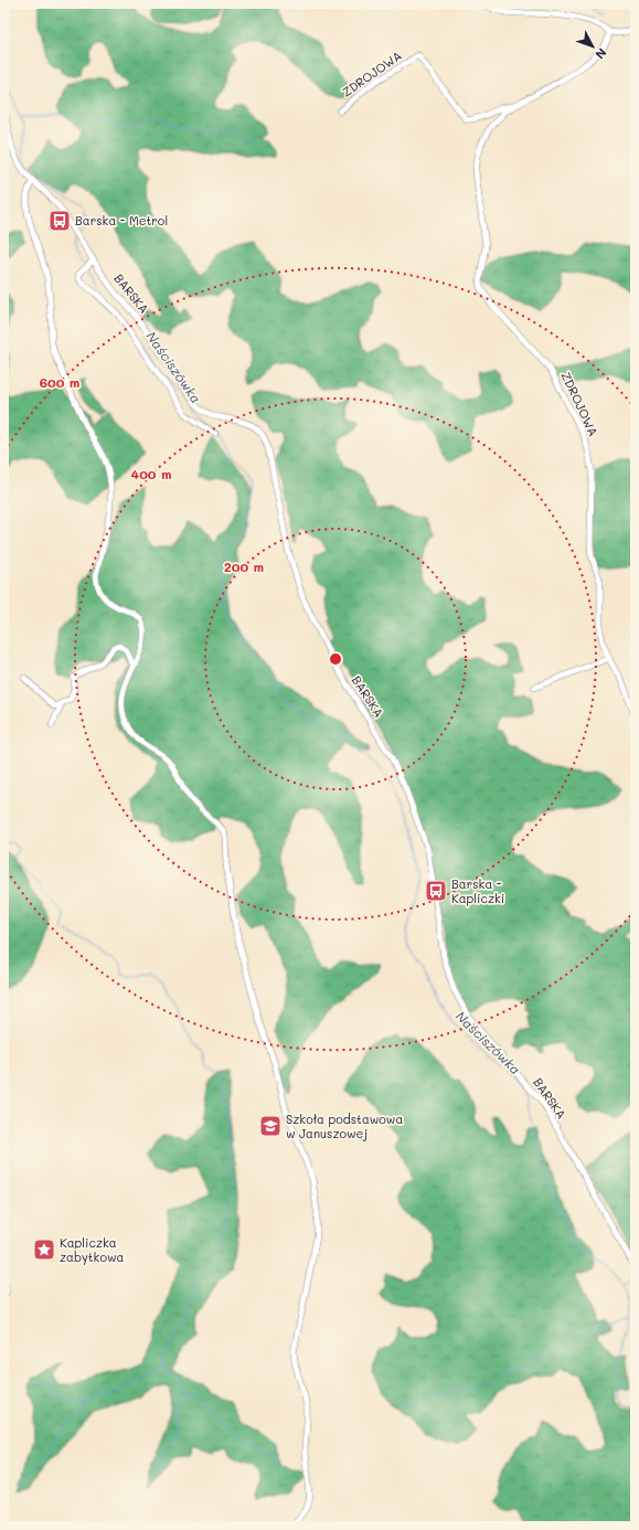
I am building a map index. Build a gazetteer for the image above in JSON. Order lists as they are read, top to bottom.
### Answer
{
  "streets": {
    "street": ["ZDROJOWA", "BARSKA"]
  },
  "water": ["Naściszówka"],
  "places": {
    "bus stop": ["Barska - Metrol", "Barska - Kapliczki"],
    "school or university": ["Szkoła podstawowa w Januszowej"],
    "place": ["Kapliczka zabytkowa"]
  },
  "north": "bottom right",
  "rings": ["600 m", "400 m", "200 m"]
}
